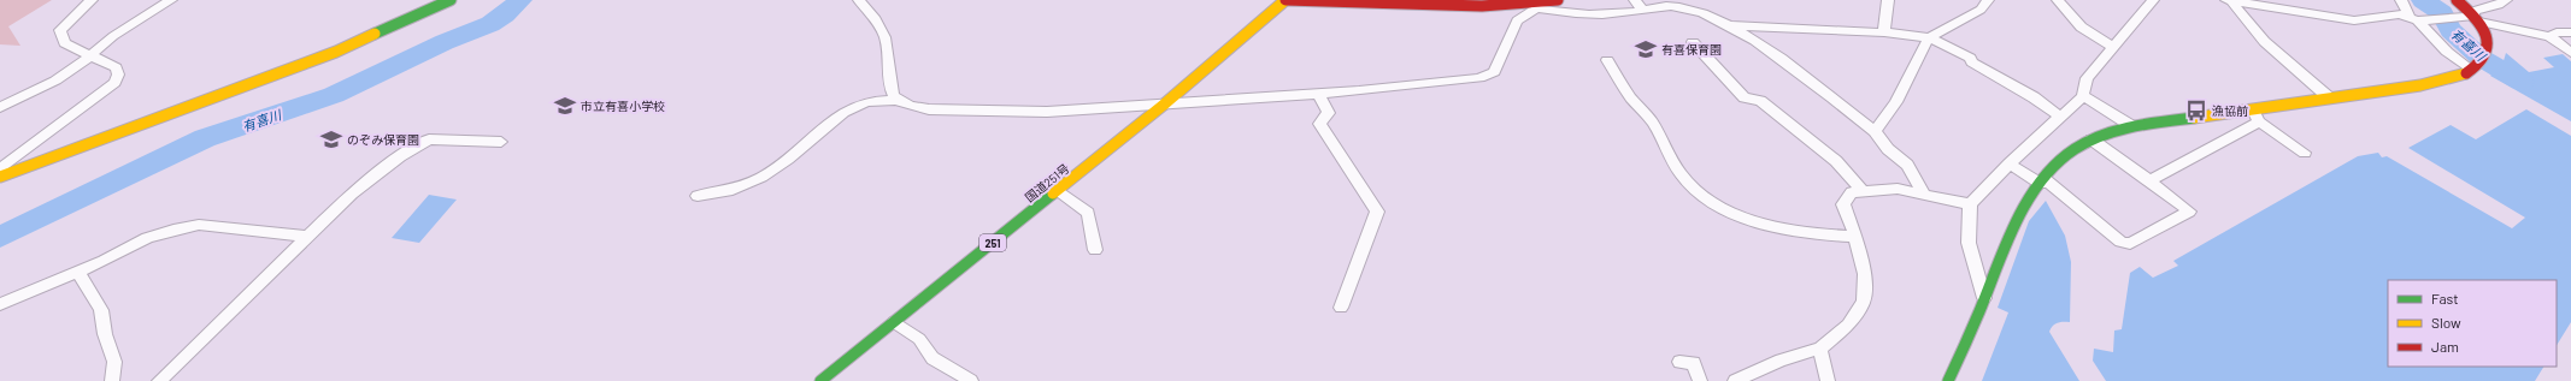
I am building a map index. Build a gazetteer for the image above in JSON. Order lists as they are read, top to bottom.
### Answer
{
  "streets": {
    "main road": ["国道251号", "251"]
  },
  "water": ["有喜川"],
  "places": {
    "school or university": ["有喜保育園", "市立有喜小学校", "のぞみ保育園"],
    "bus stop": ["漁協前"]
  },
  "legend": ["Fast", "Slow", "Jam"]
}
